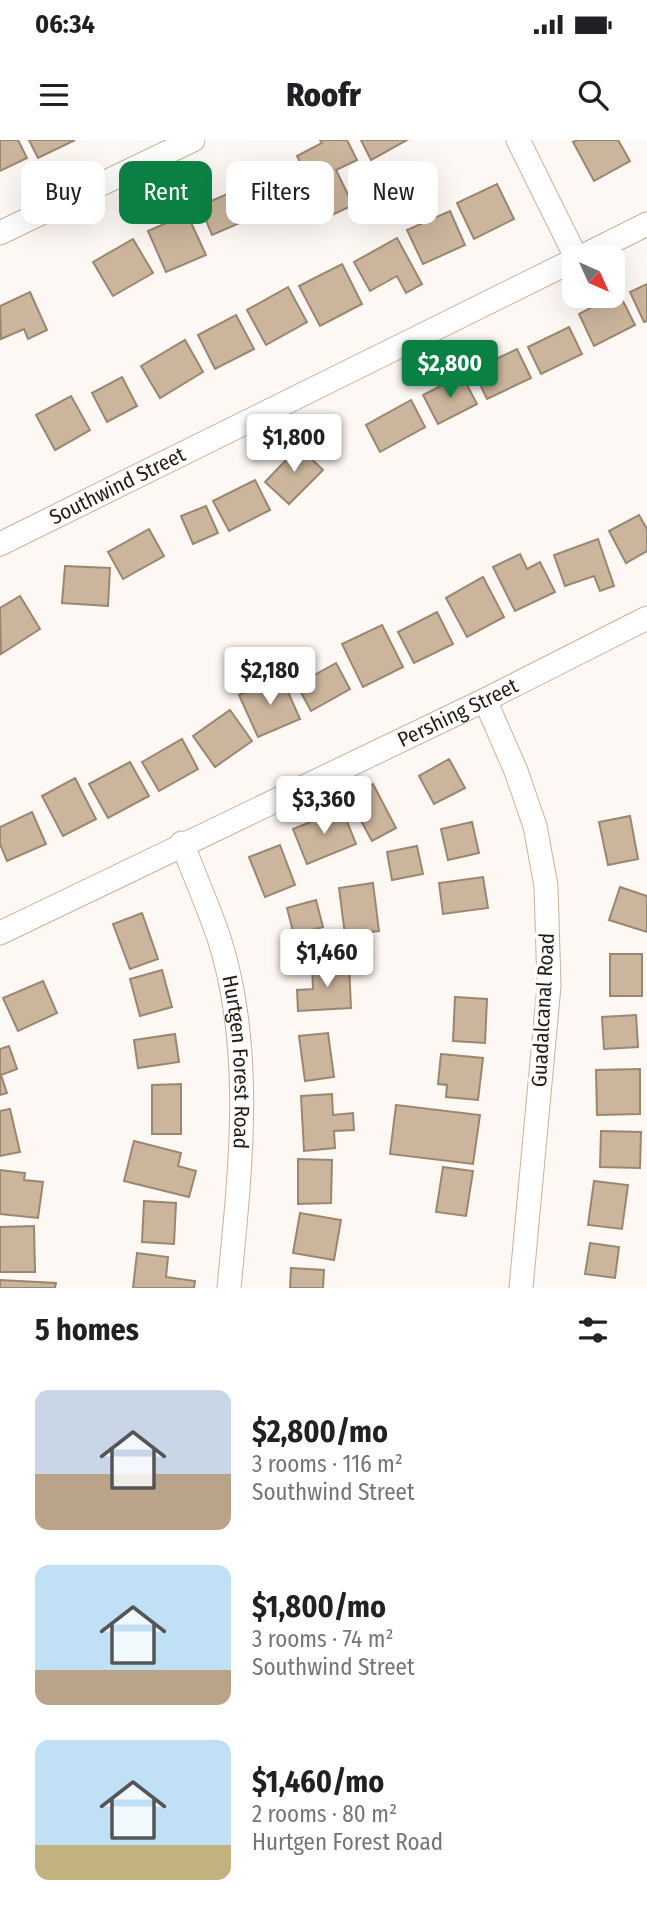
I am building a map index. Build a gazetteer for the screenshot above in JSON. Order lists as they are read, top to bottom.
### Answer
{
  "streets": {
    "street": [
      "Southwind Street",
      "Pershing Street",
      "Guadalcanal Road",
      "Hurtgen Forest Road"
    ]
  },
  "crossings": [
    ["Pershing Street", "Guadalcanal Road"],
    ["Pershing Street", "Hurtgen Forest Road"]
  ],
  "north": "bottom right",
  "page": {
    "status": "06:34",
    "header": "Roofr",
    "chip": [
      "Buy",
      "Rent",
      "Filters",
      "New"
    ],
    "price": [
      "$2,800",
      "$1,800",
      "$2,180",
      "$3,360",
      "$1,460"
    ],
    "heading": "5 homes",
    "list": [
      {
        "name": "$2,800/mo",
        "note": "3 rooms · 116 m² · Southwind Street"
      },
      {
        "name": "$1,800/mo",
        "note": "3 rooms · 74 m² · Southwind Street"
      },
      {
        "name": "$1,460/mo",
        "note": "2 rooms · 80 m² · Hurtgen Forest Road"
      }
    ]
  }
}
